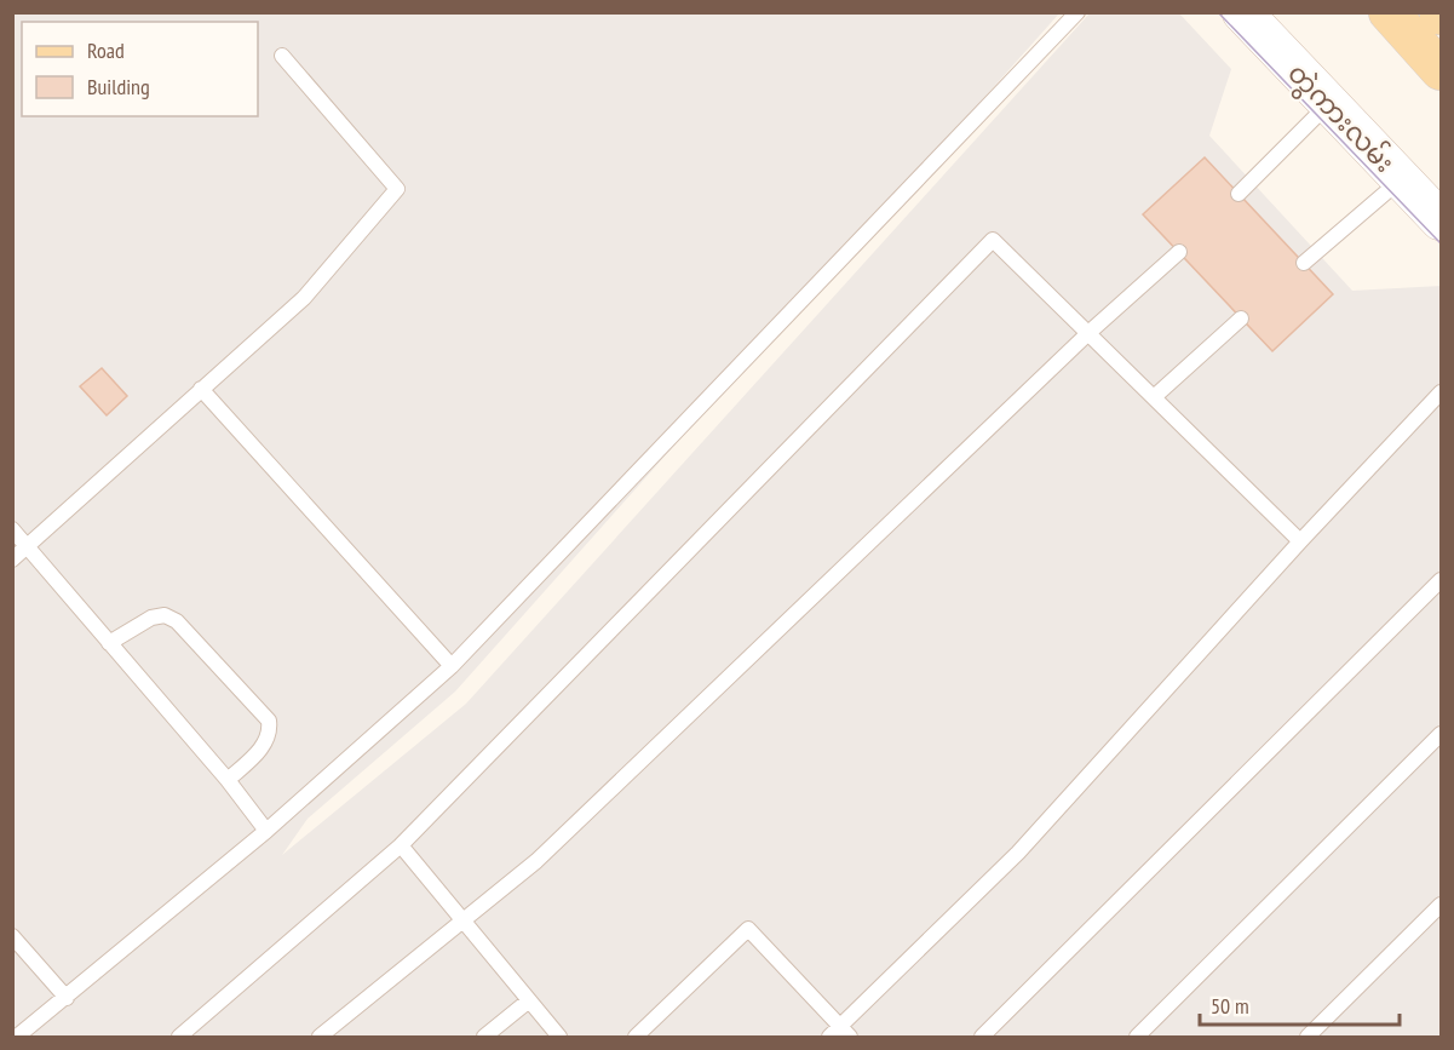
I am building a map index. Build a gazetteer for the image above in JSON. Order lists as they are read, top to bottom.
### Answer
{
  "streets": {
    "main road": ["တွဲကားလမ်း"]
  },
  "legend": ["Road", "Building"],
  "scale_bar": "50 m"
}
